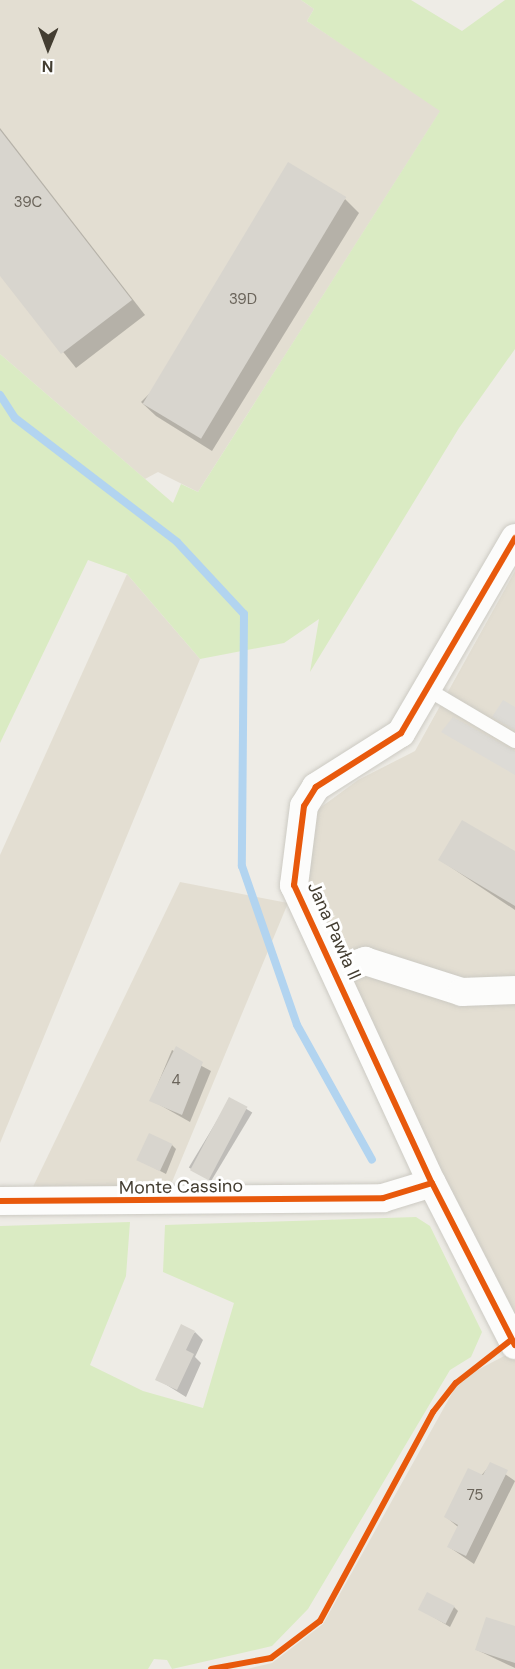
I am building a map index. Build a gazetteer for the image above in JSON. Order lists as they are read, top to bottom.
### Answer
{
  "streets": {
    "street": ["Jana Pawła II", "Monte Cassino"]
  },
  "crossings": [
    ["Jana Pawła II", "Monte Cassino"]
  ],
  "house_numbers": [
    "39C",
    "39D",
    "4",
    "75"
  ],
  "north": "bottom"
}
